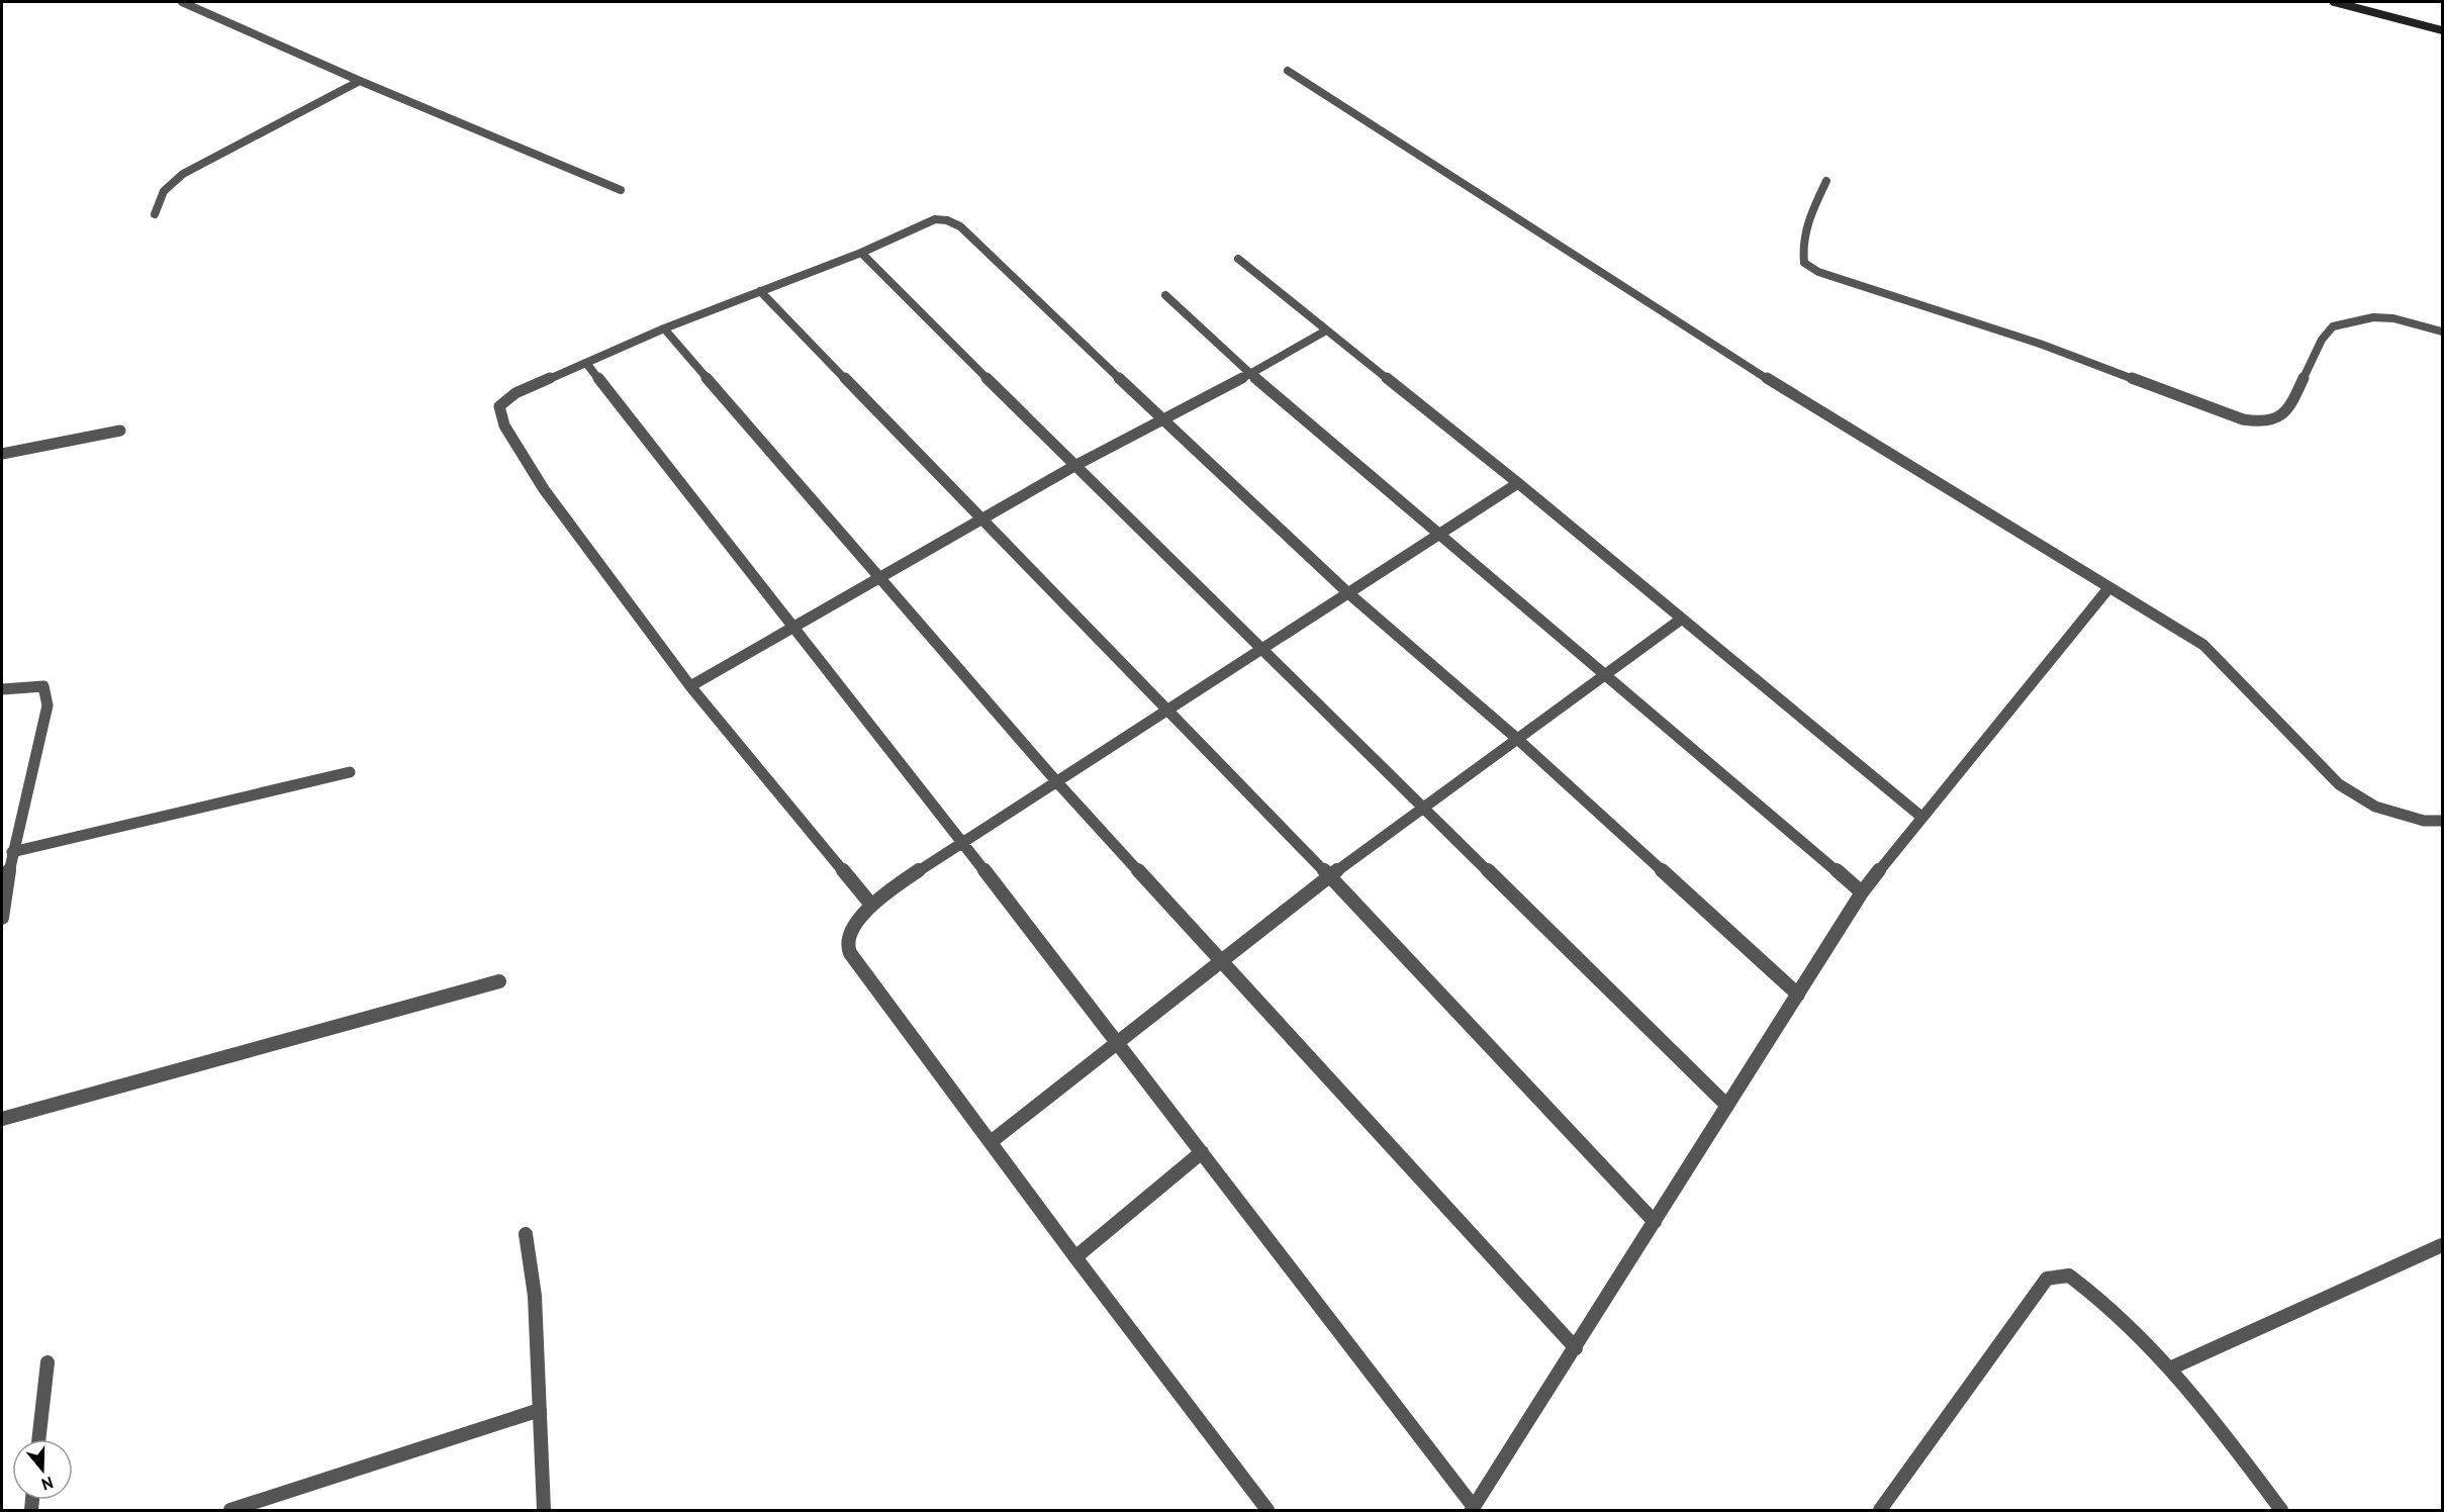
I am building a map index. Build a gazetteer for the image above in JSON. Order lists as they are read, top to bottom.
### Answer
{
  "north": "bottom"
}
